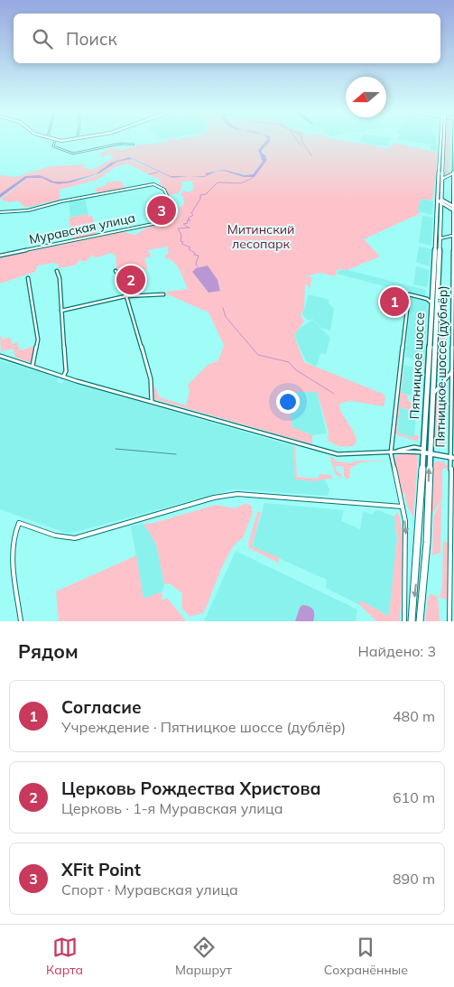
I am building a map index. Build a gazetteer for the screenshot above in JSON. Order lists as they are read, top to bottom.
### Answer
{
  "streets": {
    "main road": ["Пятницкое шоссе"],
    "street": ["Муравская улица", "Пятницкое шоссе (дублёр)"]
  },
  "crossings": [
    ["Пятницкое шоссе", "Пятницкое шоссе (дублёр)"]
  ],
  "parks": ["Митинский лесопарк"],
  "north": "left",
  "page": {
    "search": "Поиск",
    "pins": ["3", "2", "1"],
    "heading": ["Рядом", "Найдено: 3"],
    "list": [
      {
        "mark": "1",
        "name": "Согласие",
        "note": "Учреждение · Пятницкое шоссе (дублёр)",
        "value": "480 m"
      },
      {
        "mark": "2",
        "name": "Церковь Рождества Христова",
        "note": "Церковь · 1-я Муравская улица",
        "value": "610 m"
      },
      {
        "mark": "3",
        "name": "XFit Point",
        "note": "Спорт · Муравская улица",
        "value": "890 m"
      }
    ],
    "nav": ["Карта", "Маршрут", "Сохранённые"]
  }
}
